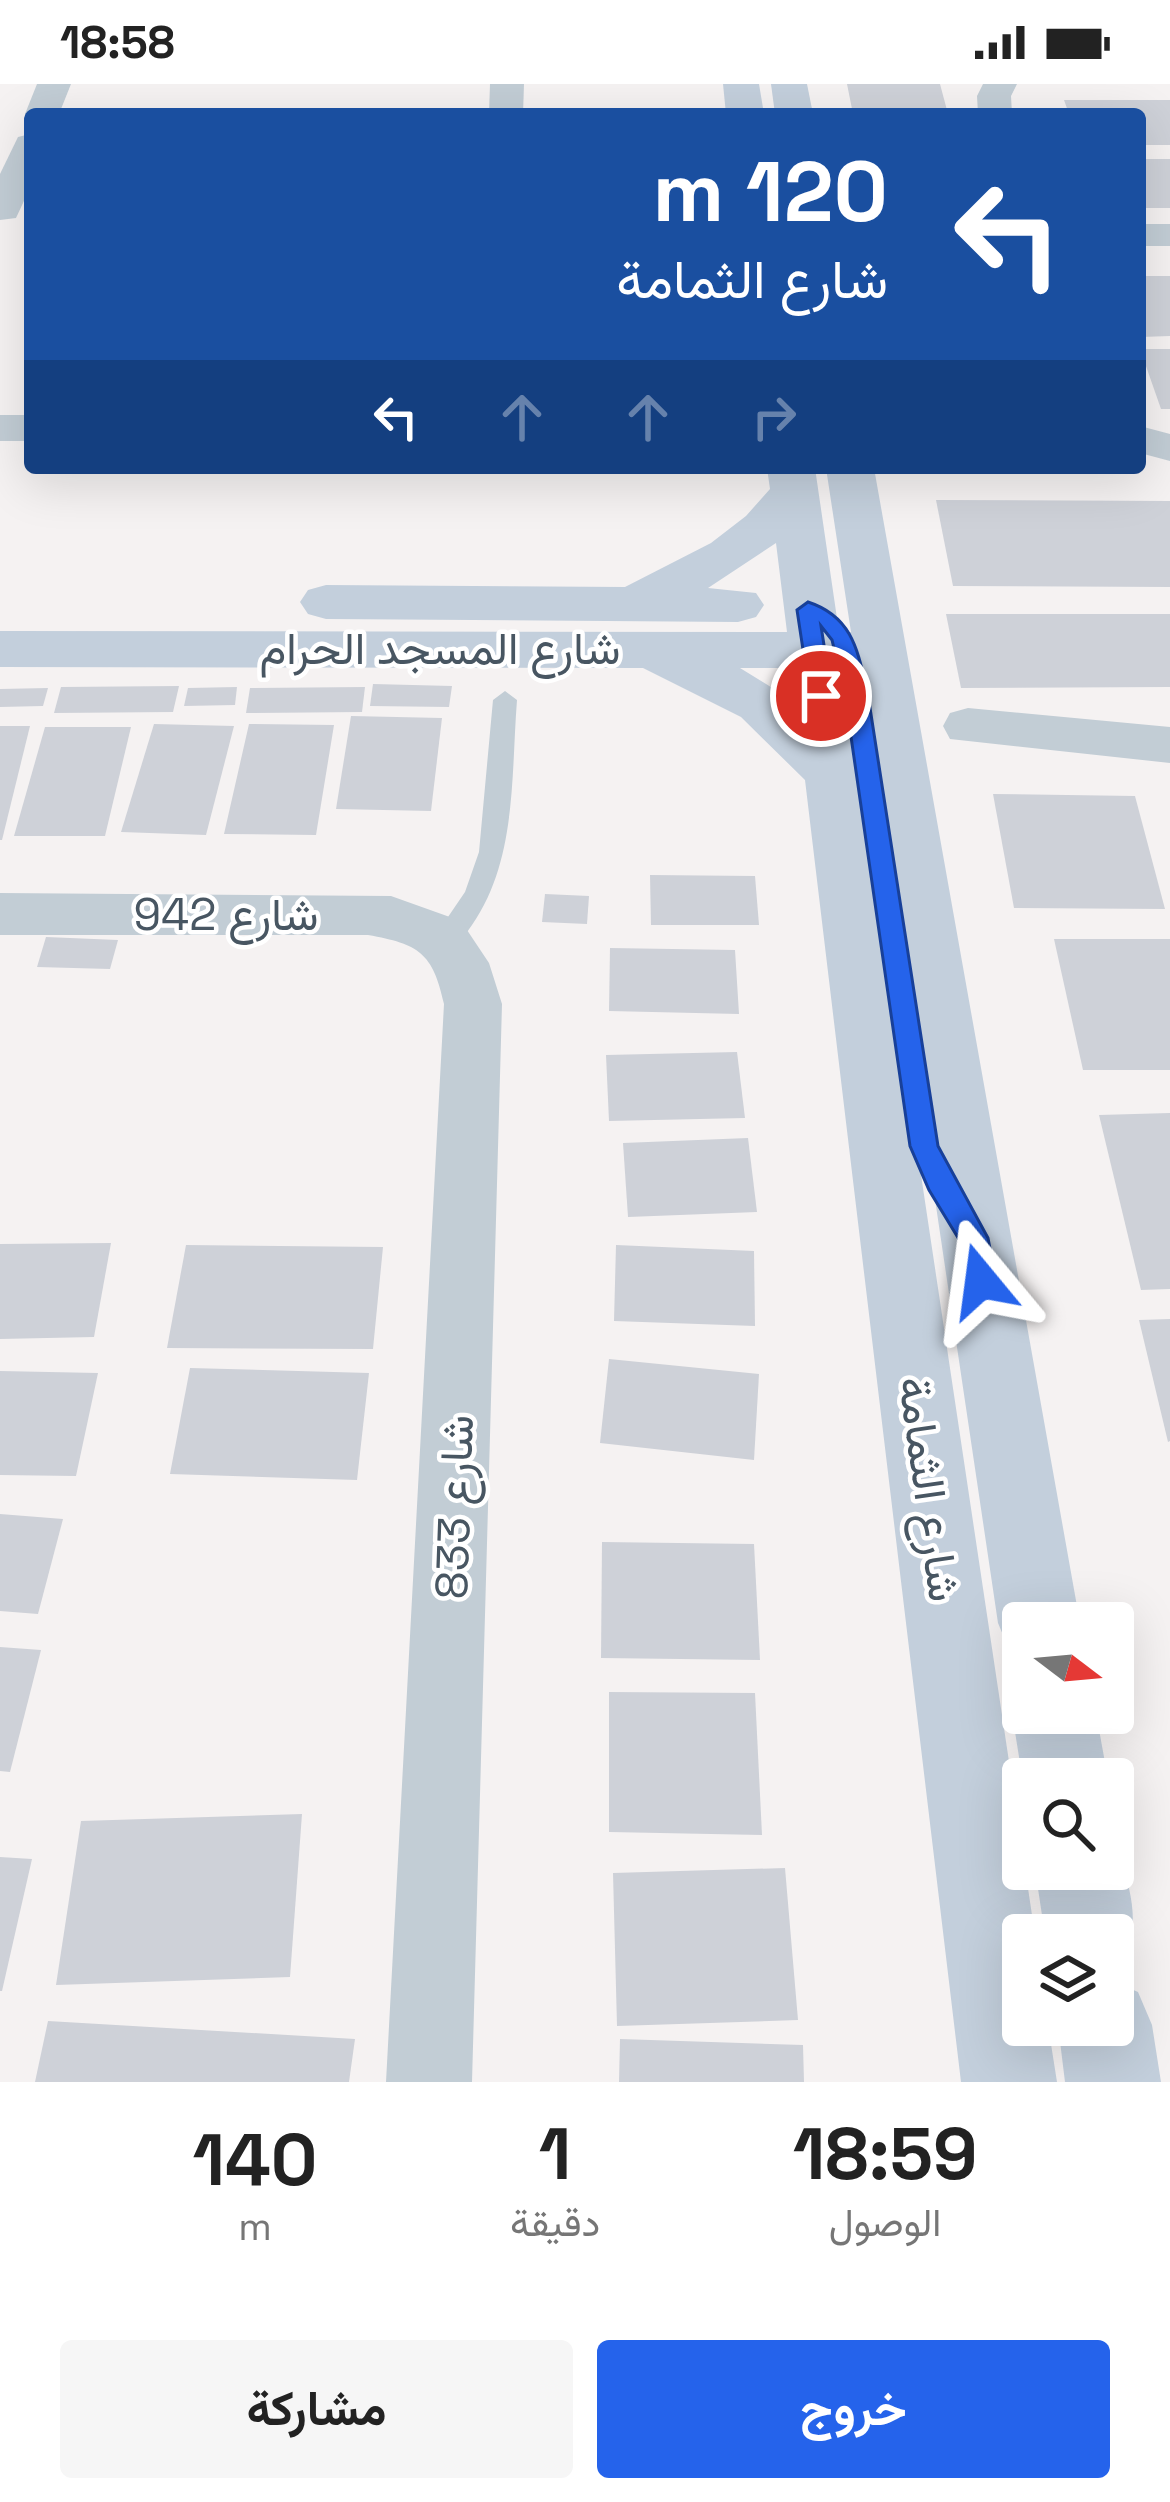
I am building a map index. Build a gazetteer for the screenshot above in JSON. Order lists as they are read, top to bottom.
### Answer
{
  "streets": {
    "street": [
      "شارع المسجد الحرام",
      "شارع 942",
      "شارع الثمامة",
      "شارع 833"
    ]
  },
  "crossings": [
    ["شارع المسجد الحرام", "شارع الثمامة"],
    ["شارع 942", "شارع 833"]
  ],
  "north": "right",
  "page": {
    "status": "18:58",
    "turn": ["120 m", "شارع الثمامة"],
    "eta": [
      "18:59",
      "الوصول",
      "1",
      "دقيقة",
      "140",
      "m"
    ],
    "buttons": ["خروج", "مشاركة"]
  }
}
